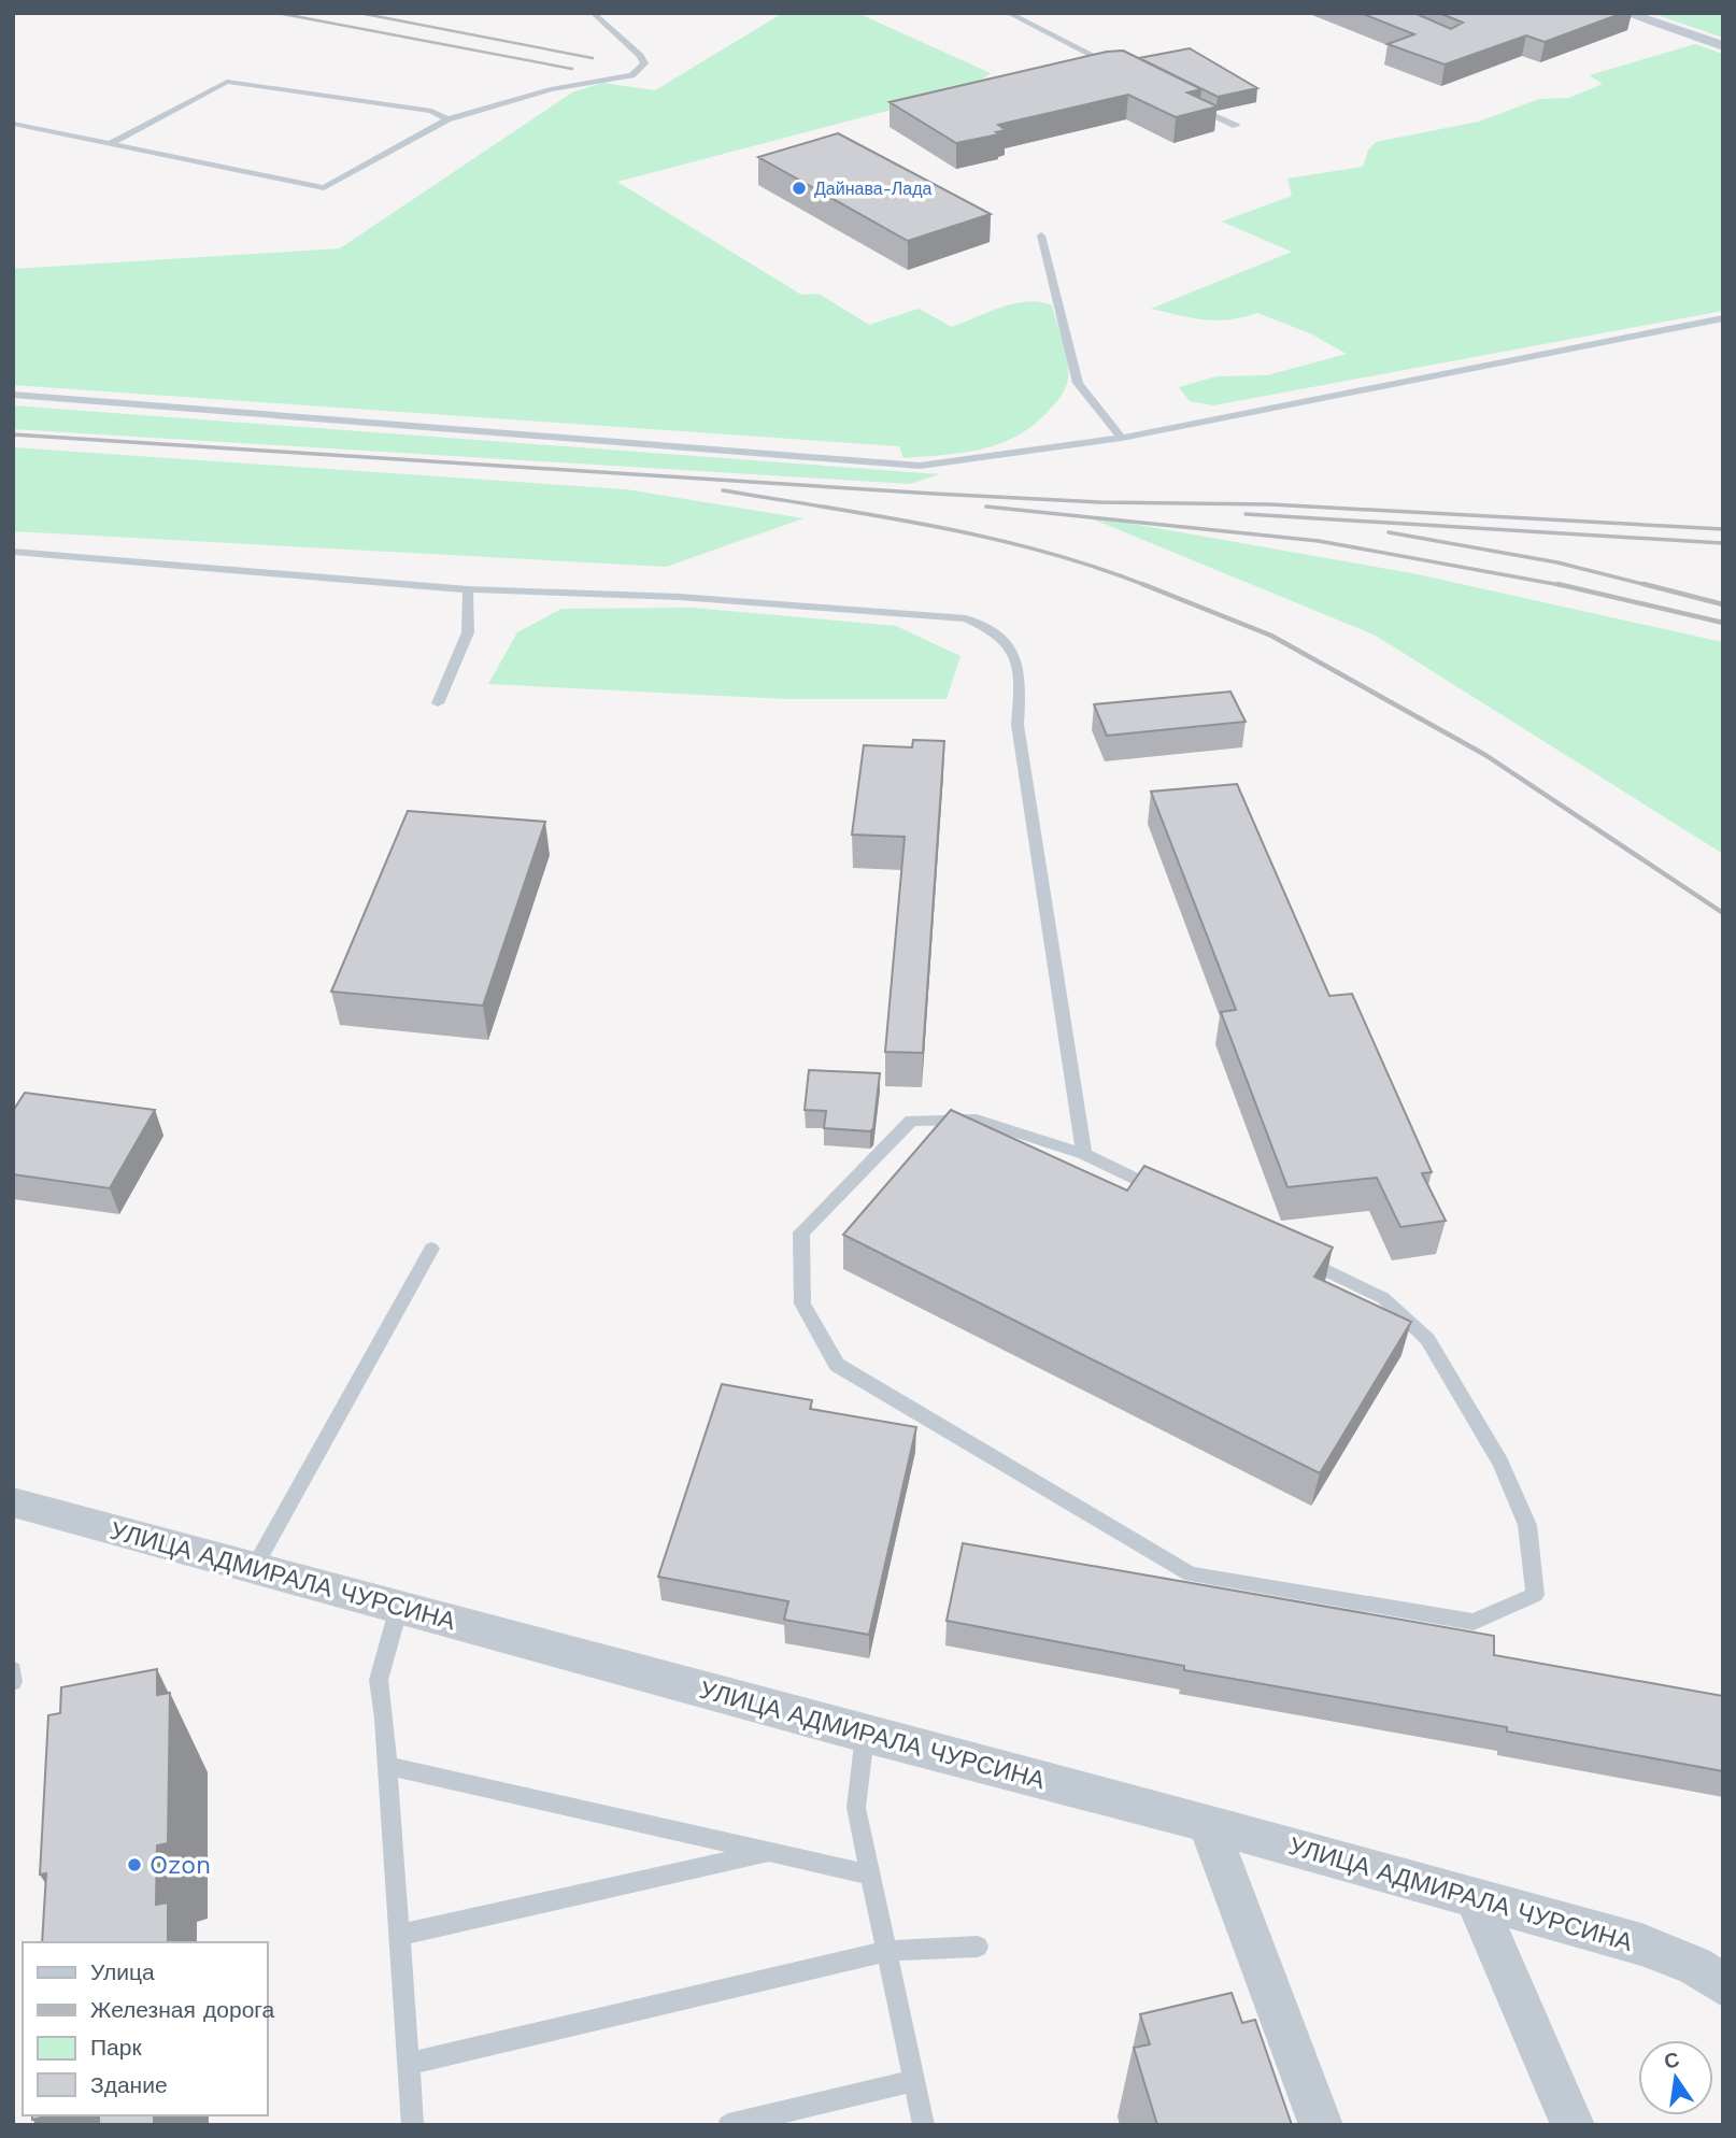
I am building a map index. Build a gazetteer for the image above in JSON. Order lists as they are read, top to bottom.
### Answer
{
  "streets": {
    "street": ["УЛИЦА АДМИРАЛА ЧУРСИНА"]
  },
  "places": ["Дайнава-Лада", "Ozon"],
  "legend": [
    "Улица",
    "Железная дорога",
    "Парк",
    "Здание"
  ],
  "north": "top"
}
